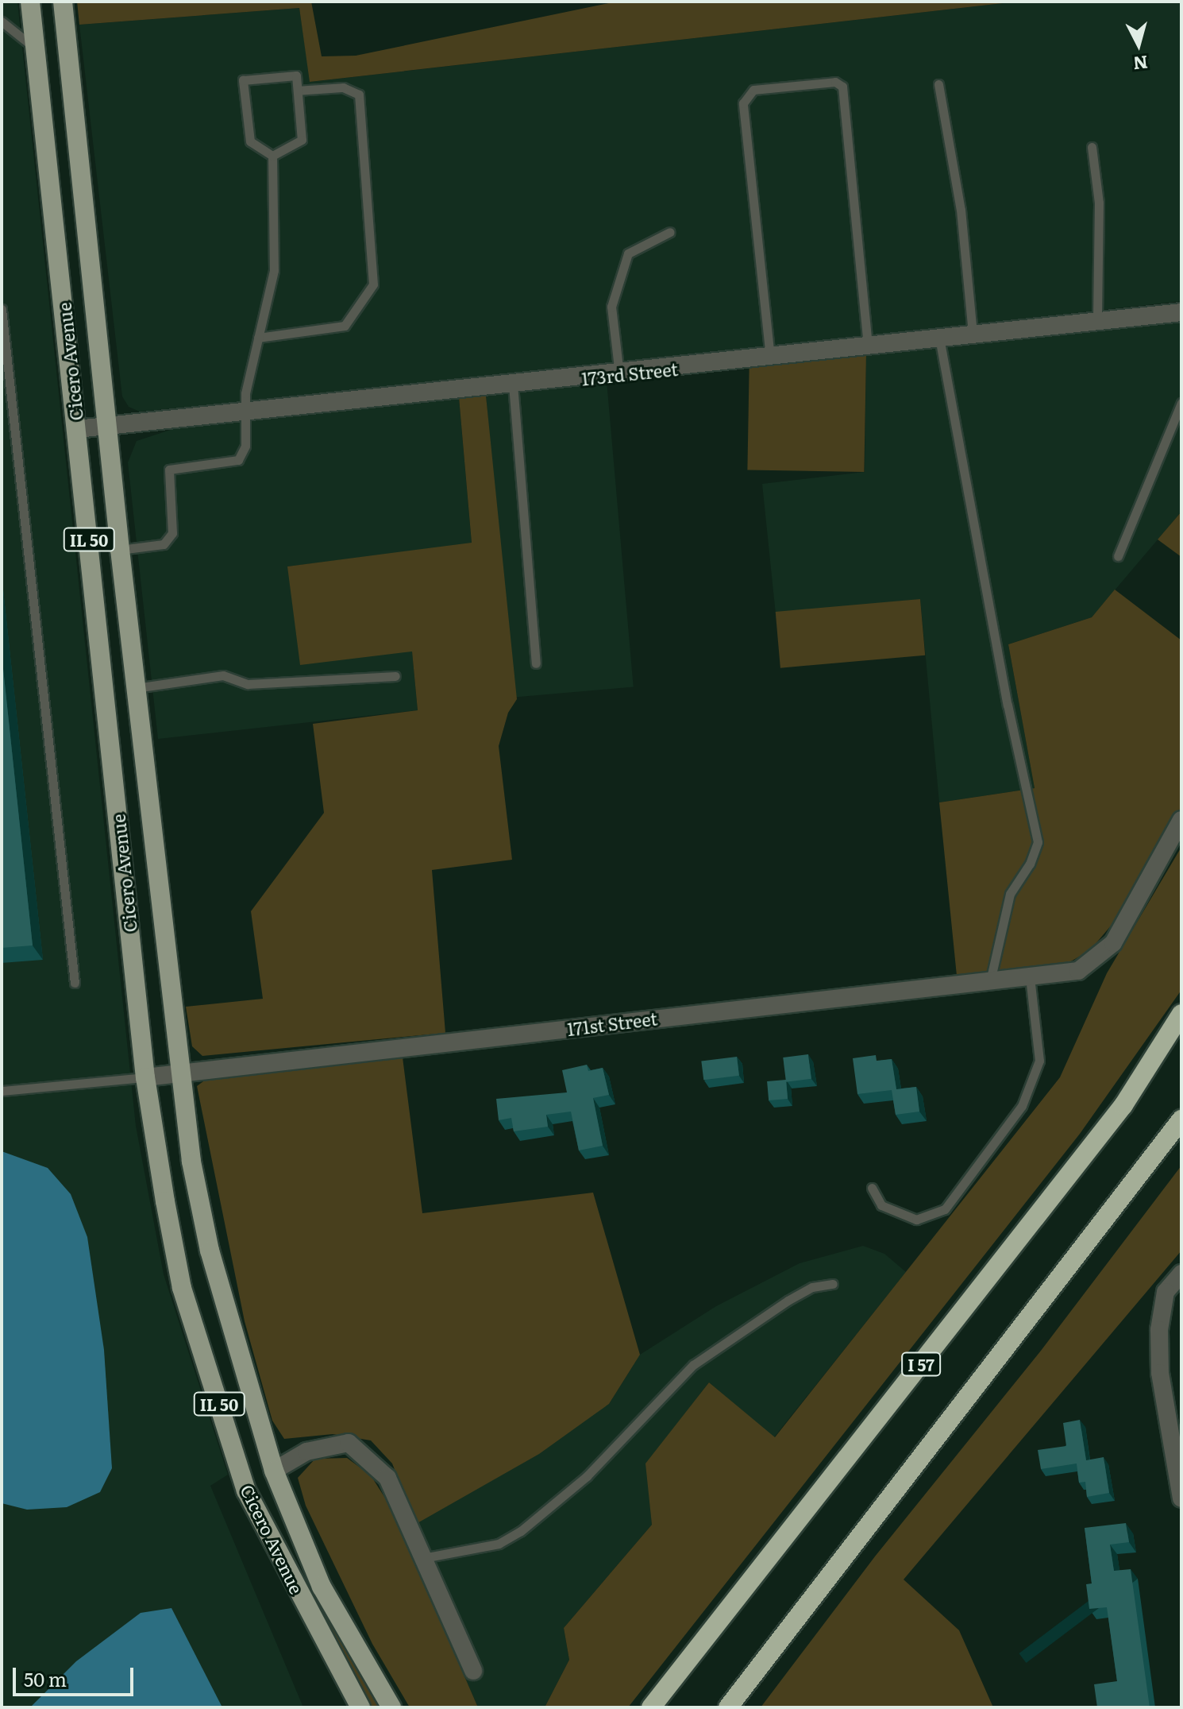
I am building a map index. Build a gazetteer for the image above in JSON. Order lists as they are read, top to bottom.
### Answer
{
  "streets": {
    "highway": ["I 57"],
    "main road": ["Cicero Avenue", "IL 50"],
    "street": ["173rd Street", "171st Street"]
  },
  "crossings": [
    ["Cicero Avenue", "173rd Street"],
    ["Cicero Avenue", "171st Street"]
  ],
  "scale_bar": "50 m",
  "north": "bottom"
}
